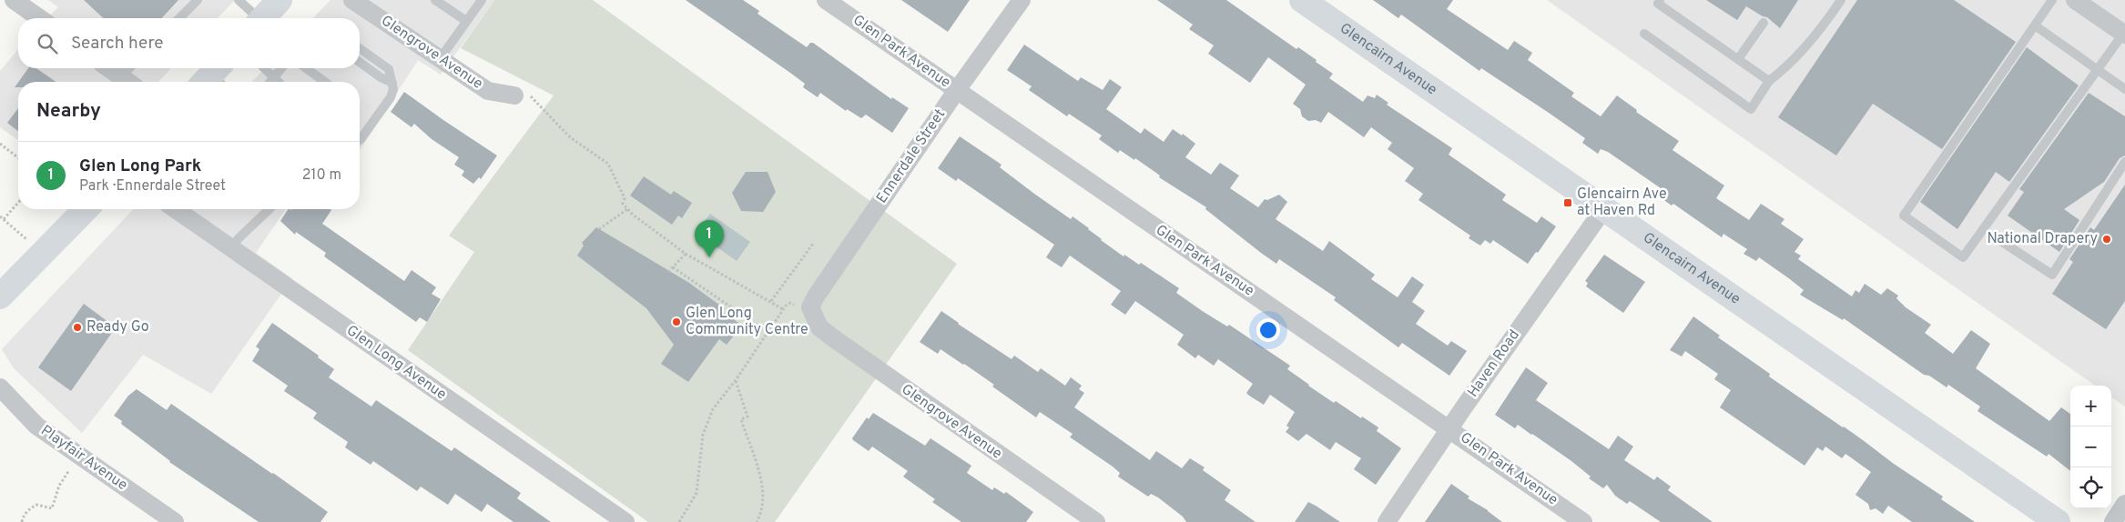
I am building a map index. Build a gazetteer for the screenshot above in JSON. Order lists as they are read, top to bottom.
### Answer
{
  "streets": {
    "street": [
      "Glen Park Avenue",
      "Glengrove Avenue",
      "Glencairn Avenue",
      "Ennerdale Street",
      "Glen Long Avenue",
      "Haven Road",
      "Playfair Avenue"
    ]
  },
  "crossings": [
    ["Glen Park Avenue", "Ennerdale Street"],
    ["Glen Park Avenue", "Haven Road"],
    ["Glengrove Avenue", "Ennerdale Street"],
    ["Glencairn Avenue", "Haven Road"]
  ],
  "places": {
    "transit": ["Glencairn Ave at Haven Rd"],
    "other": ["National Drapery", "Glen Long Community Centre", "Ready Go"]
  },
  "page": {
    "search": "Search here",
    "heading": "Nearby",
    "list": [
      {
        "mark": "1",
        "name": "Glen Long Park",
        "note": "Park · Ennerdale Street",
        "value": "210 m"
      }
    ],
    "pins": "1",
    "map_buttons": ["+", "−"]
  }
}
